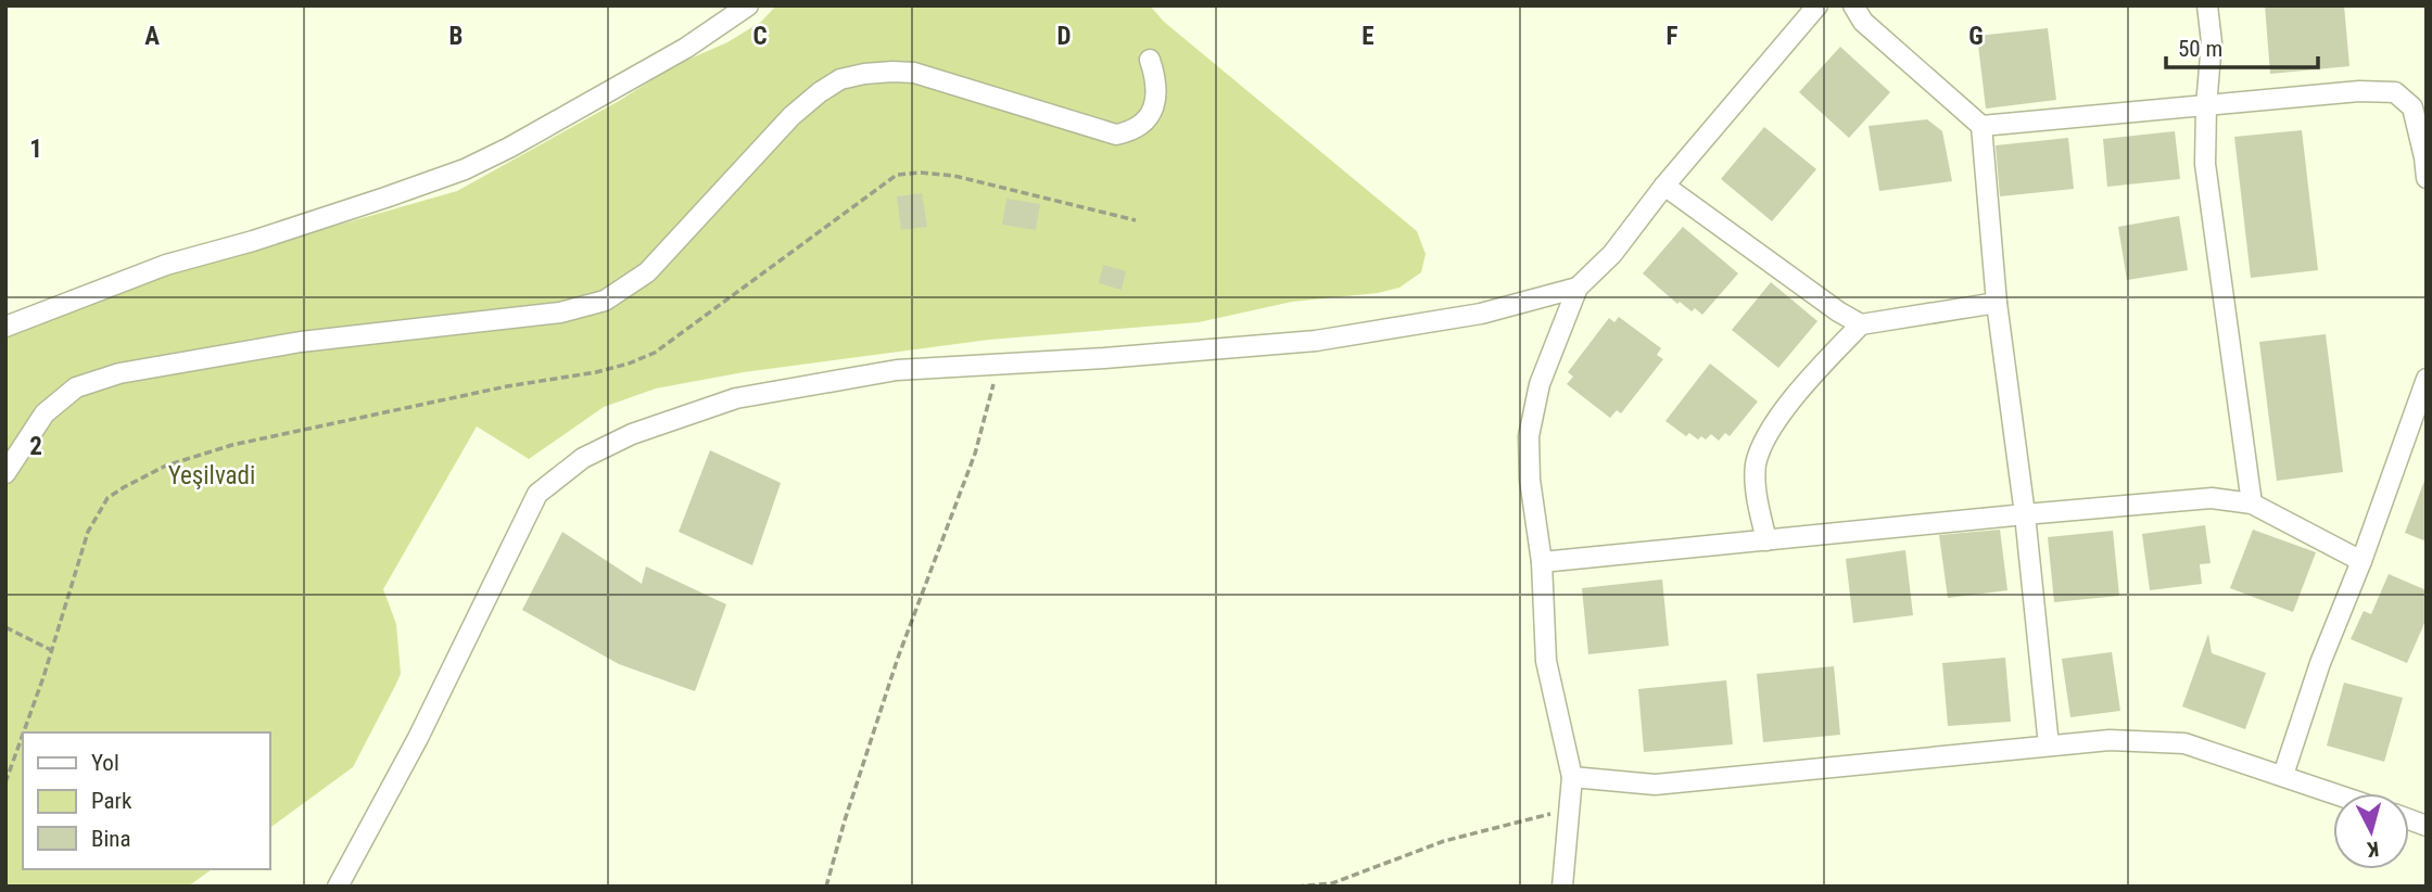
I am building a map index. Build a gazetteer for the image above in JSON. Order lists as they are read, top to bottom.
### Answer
{
  "parks": ["Yeşilvadi"],
  "legend": ["Yol", "Park", "Bina"],
  "scale_bar": "50 m",
  "north": "bottom",
  "grid": {
    "columns": [
      "A",
      "B",
      "C",
      "D",
      "E",
      "F",
      "G"
    ],
    "rows": ["1", "2"]
  }
}
